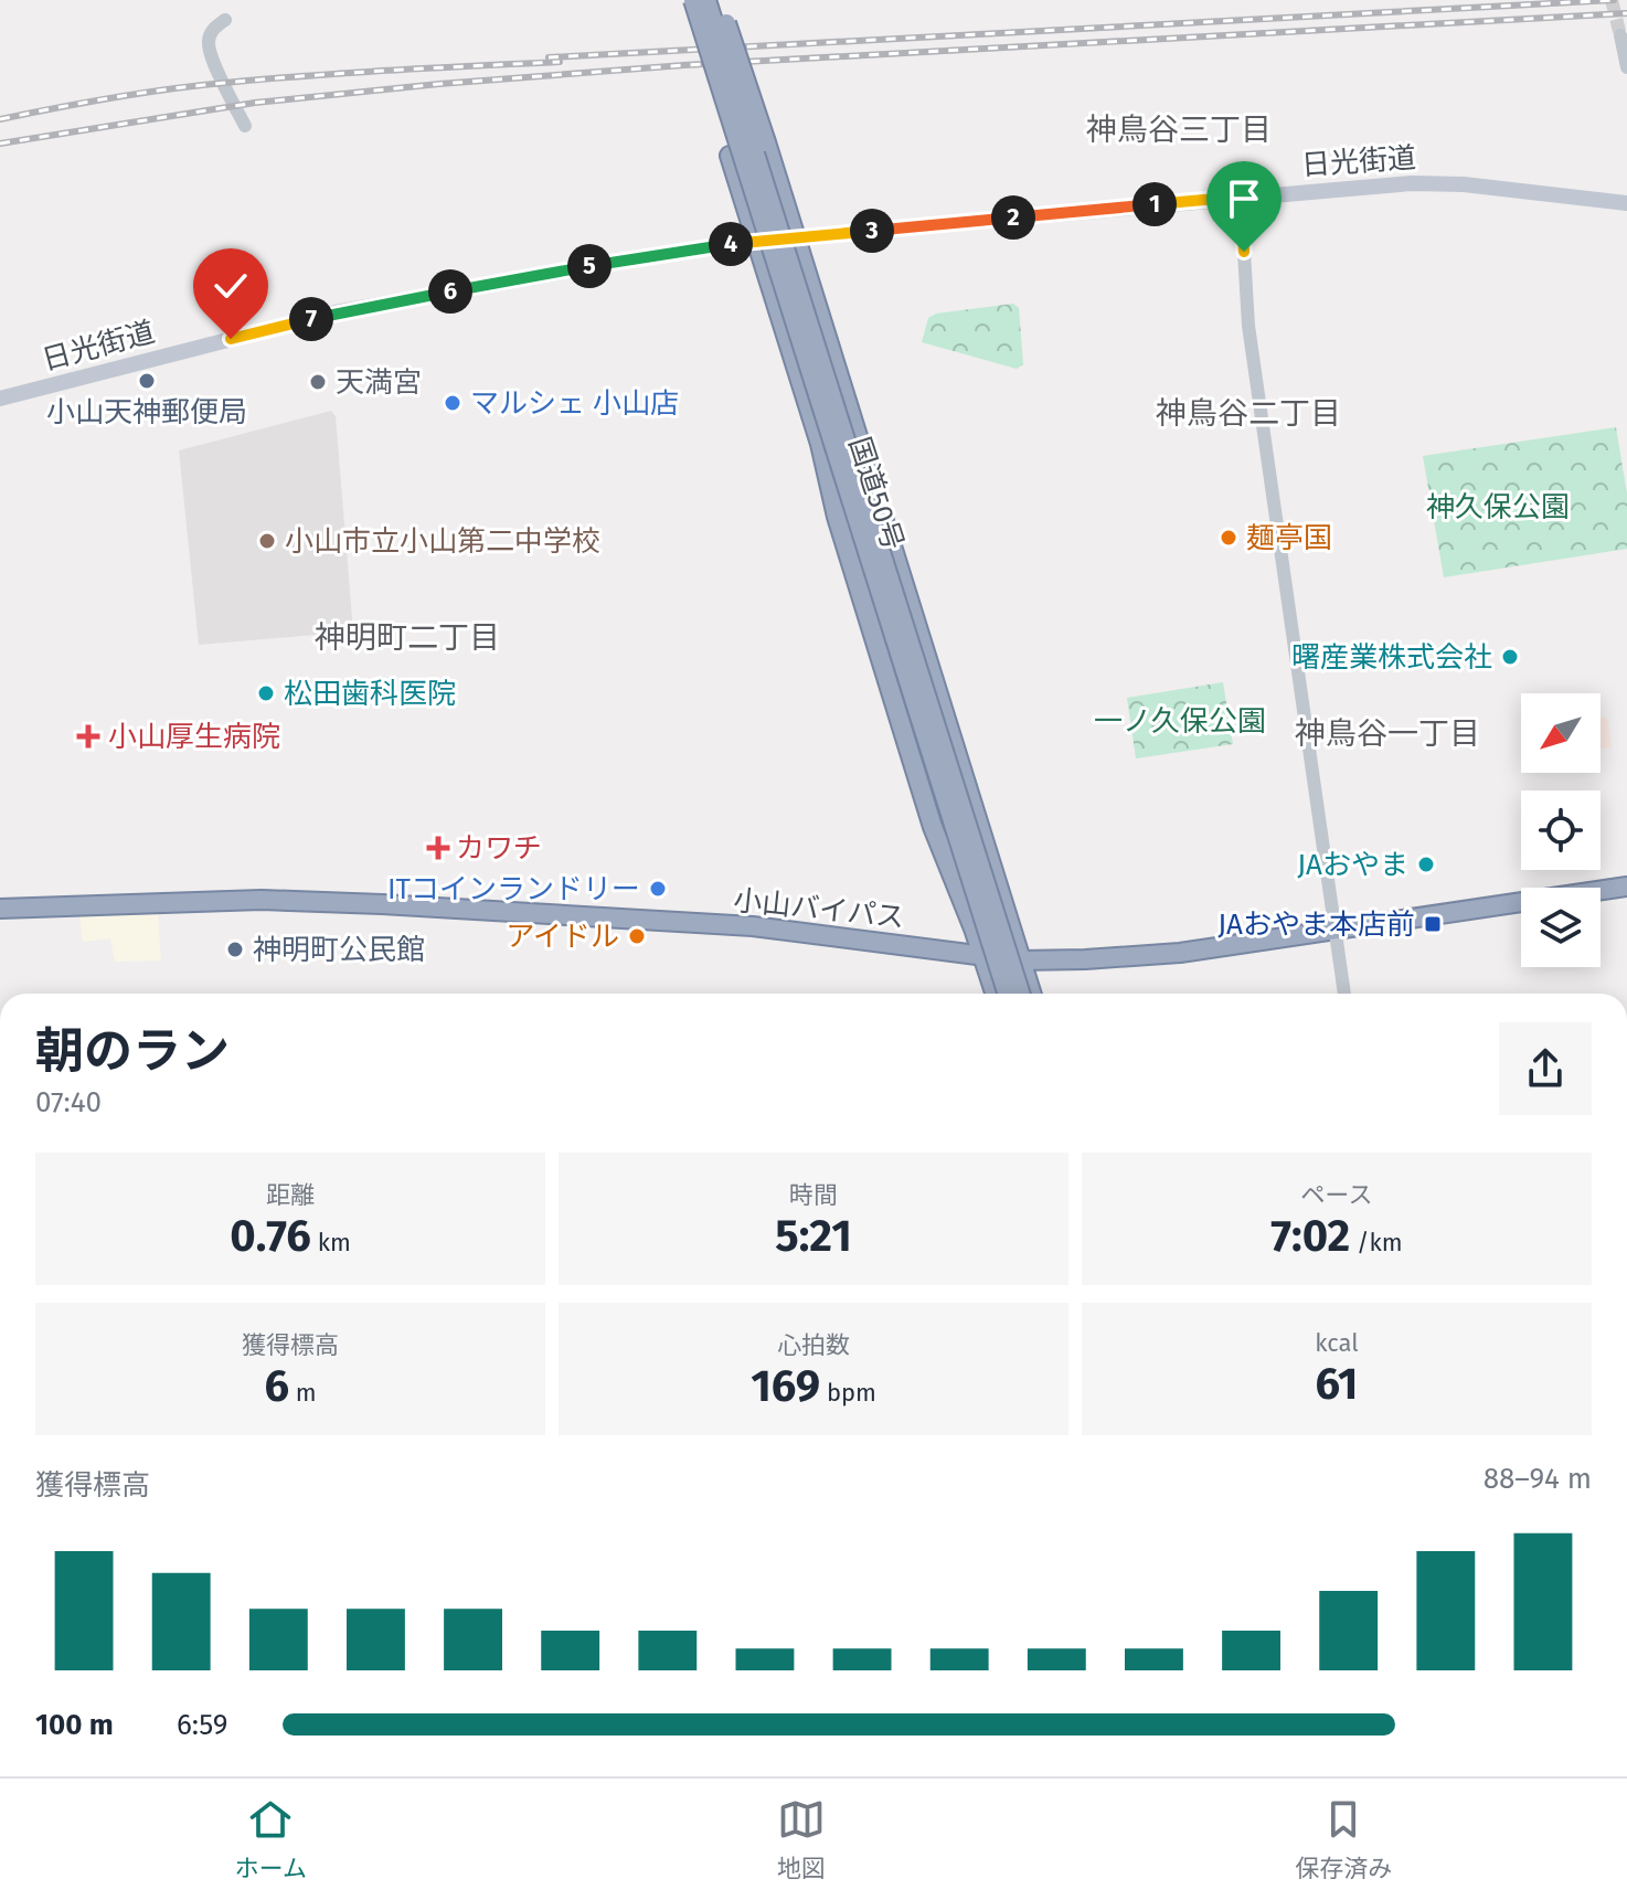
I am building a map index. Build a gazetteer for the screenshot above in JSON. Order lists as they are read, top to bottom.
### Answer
{
  "streets": {
    "highway": ["国道50号", "小山バイパス"],
    "main road": ["日光街道"]
  },
  "districts": [
    "神鳥谷三丁目",
    "神鳥谷二丁目",
    "神明町二丁目",
    "神鳥谷一丁目"
  ],
  "parks": ["神久保公園", "一ノ久保公園"],
  "places": {
    "other": [
      "小山天神郵便局",
      "天満宮",
      "マルシェ 小山店",
      "麺亭国",
      "小山市立小山第二中学校",
      "曙産業株式会社",
      "松田歯科医院",
      "JAおやま",
      "ITコインランドリー",
      "アイドル",
      "神明町公民館"
    ],
    "health": ["小山厚生病院", "カワチ"],
    "transit": ["JAおやま本店前"]
  },
  "north": "bottom left",
  "page": {
    "pins": [
      "1",
      "2",
      "3",
      "4",
      "5",
      "6",
      "7"
    ],
    "heading": ["朝のラン", "07:40"],
    "stats": [
      ["距離", "0.76 km"],
      ["時間", "5:21"],
      ["ペース", "7:02 /km"],
      ["獲得標高", "6 m"],
      ["心拍数", "169 bpm"],
      ["kcal", "61"]
    ],
    "chart": ["獲得標高", "88–94 m"],
    "list": [
      {
        "name": "100 m",
        "note": "6:59"
      }
    ],
    "tabs": ["ホーム", "地図", "保存済み"]
  }
}
